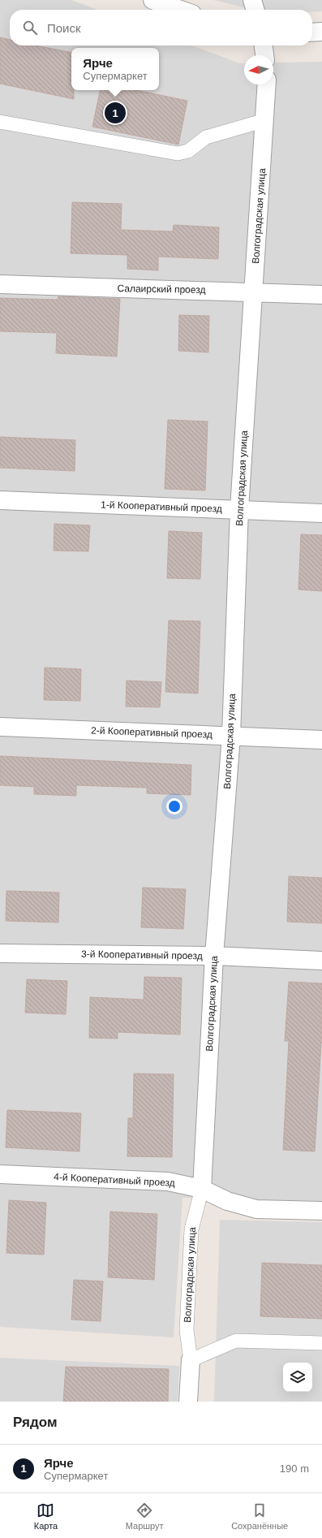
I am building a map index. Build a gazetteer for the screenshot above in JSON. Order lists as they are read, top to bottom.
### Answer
{
  "streets": {
    "street": [
      "Волгоградская улица",
      "Салаирский проезд",
      "1-й Кооперативный проезд",
      "2-й Кооперативный проезд",
      "3-й Кооперативный проезд",
      "4-й Кооперативный проезд"
    ]
  },
  "crossings": [
    ["Волгоградская улица", "Салаирский проезд"],
    ["Волгоградская улица", "1-й Кооперативный проезд"],
    ["Волгоградская улица", "2-й Кооперативный проезд"],
    ["Волгоградская улица", "3-й Кооперативный проезд"],
    ["Волгоградская улица", "4-й Кооперативный проезд"]
  ],
  "north": "left",
  "page": {
    "search": "Поиск",
    "popup": ["Ярче", "Супермаркет"],
    "pins": "1",
    "heading": "Рядом",
    "list": [
      {
        "mark": "1",
        "name": "Ярче",
        "note": "Супермаркет",
        "value": "190 m"
      }
    ],
    "nav": ["Карта", "Маршрут", "Сохранённые"]
  }
}
